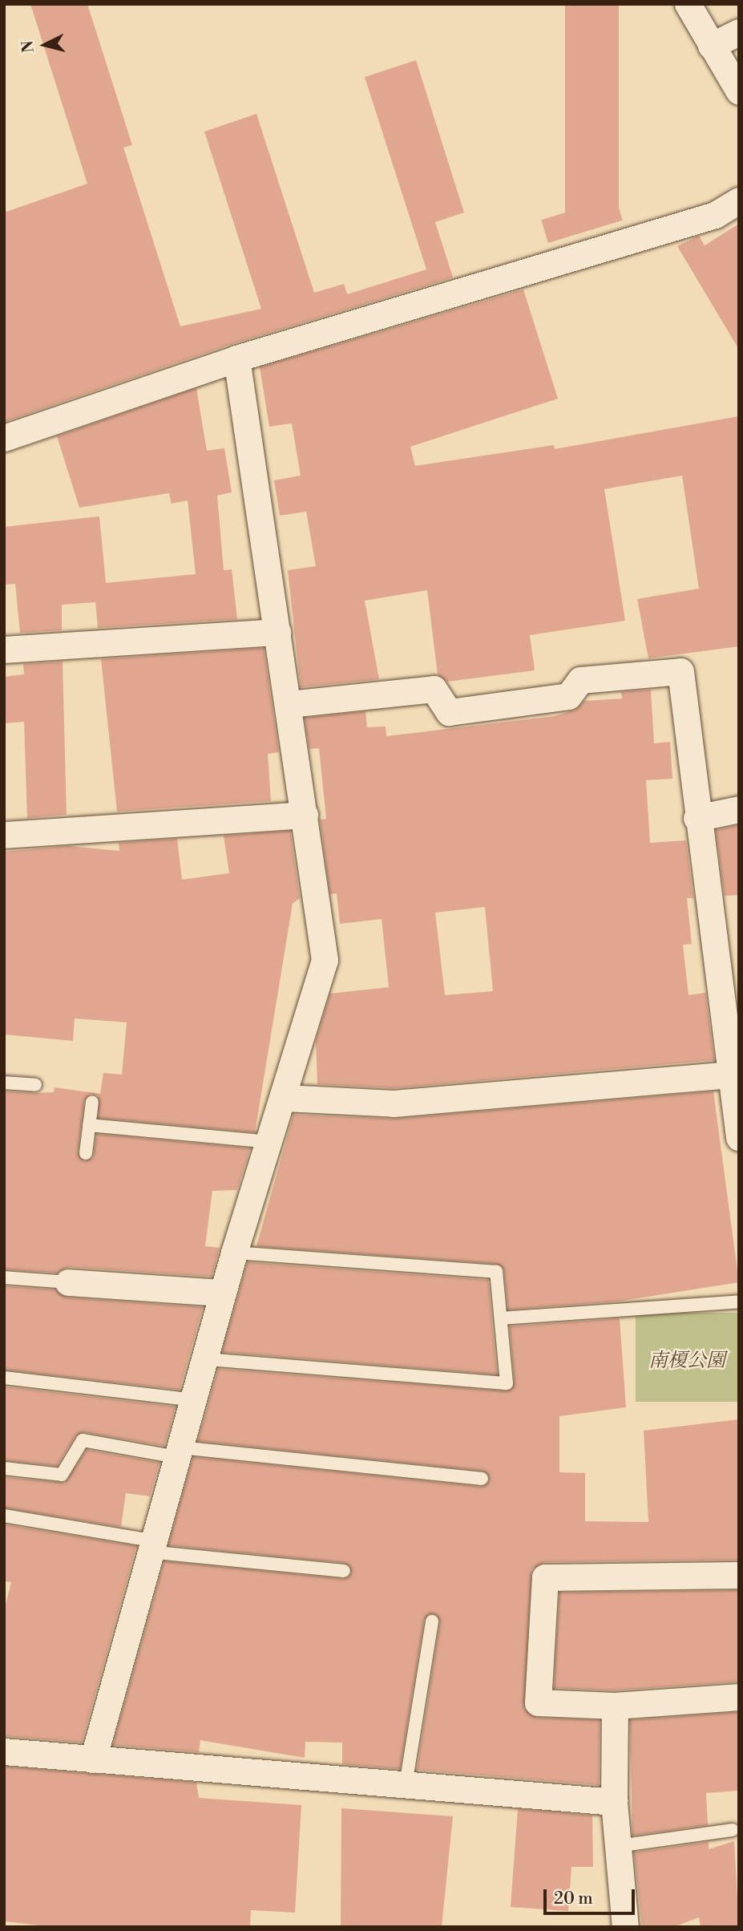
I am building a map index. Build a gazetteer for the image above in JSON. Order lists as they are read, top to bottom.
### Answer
{
  "parks": ["南榎公園"],
  "scale_bar": "20 m",
  "north": "left"
}
